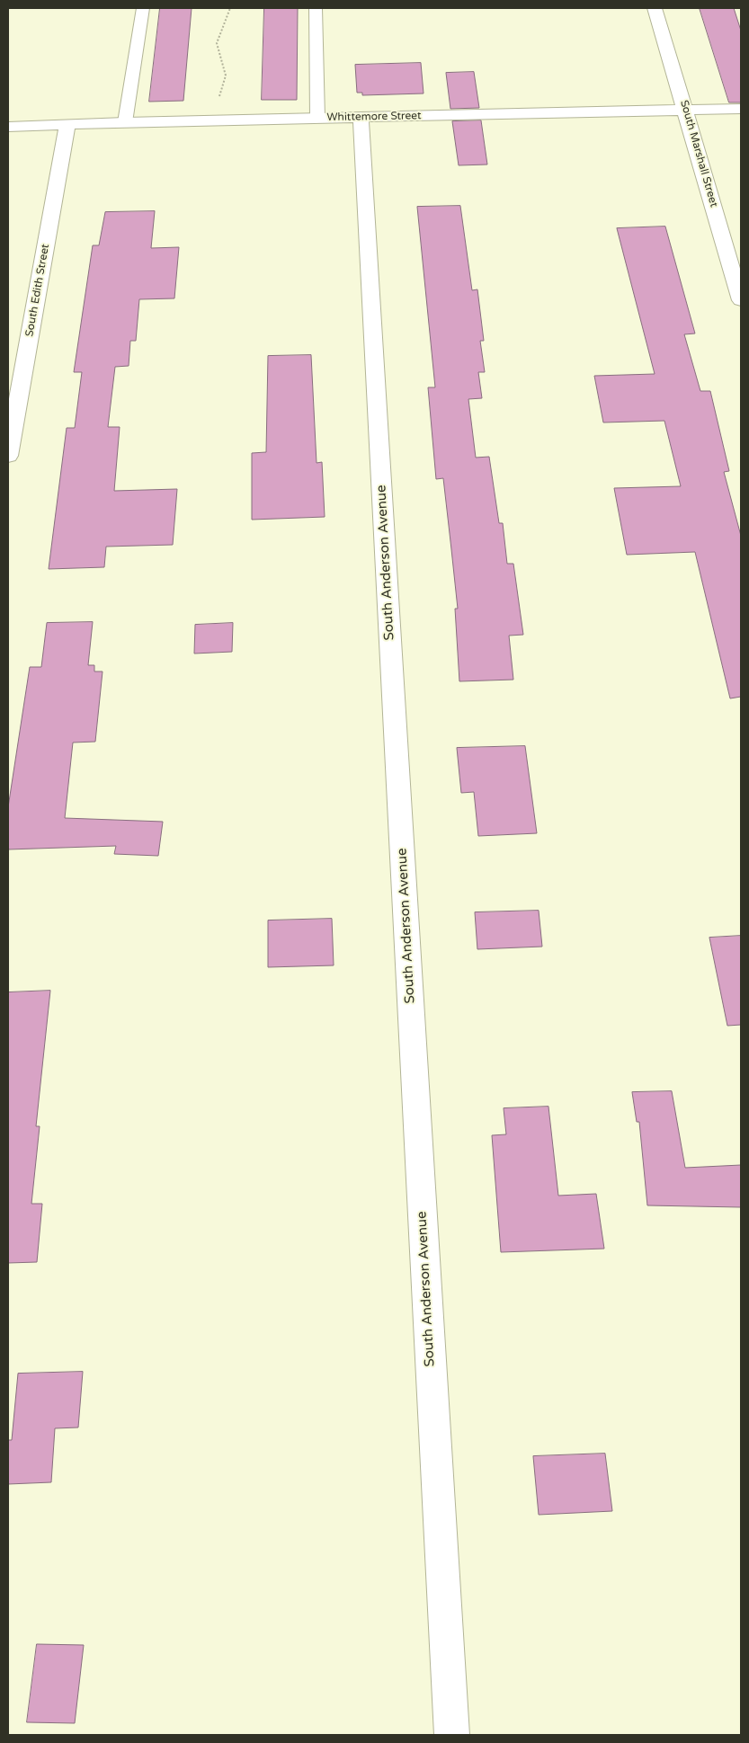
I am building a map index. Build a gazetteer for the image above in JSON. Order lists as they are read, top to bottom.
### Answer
{
  "streets": {
    "street": [
      "Whittemore Street",
      "South Marshall Street",
      "South Edith Street",
      "South Anderson Avenue"
    ]
  },
  "crossings": [
    ["Whittemore Street", "South Marshall Street"],
    ["Whittemore Street", "South Edith Street"],
    ["Whittemore Street", "South Anderson Avenue"]
  ]
}
